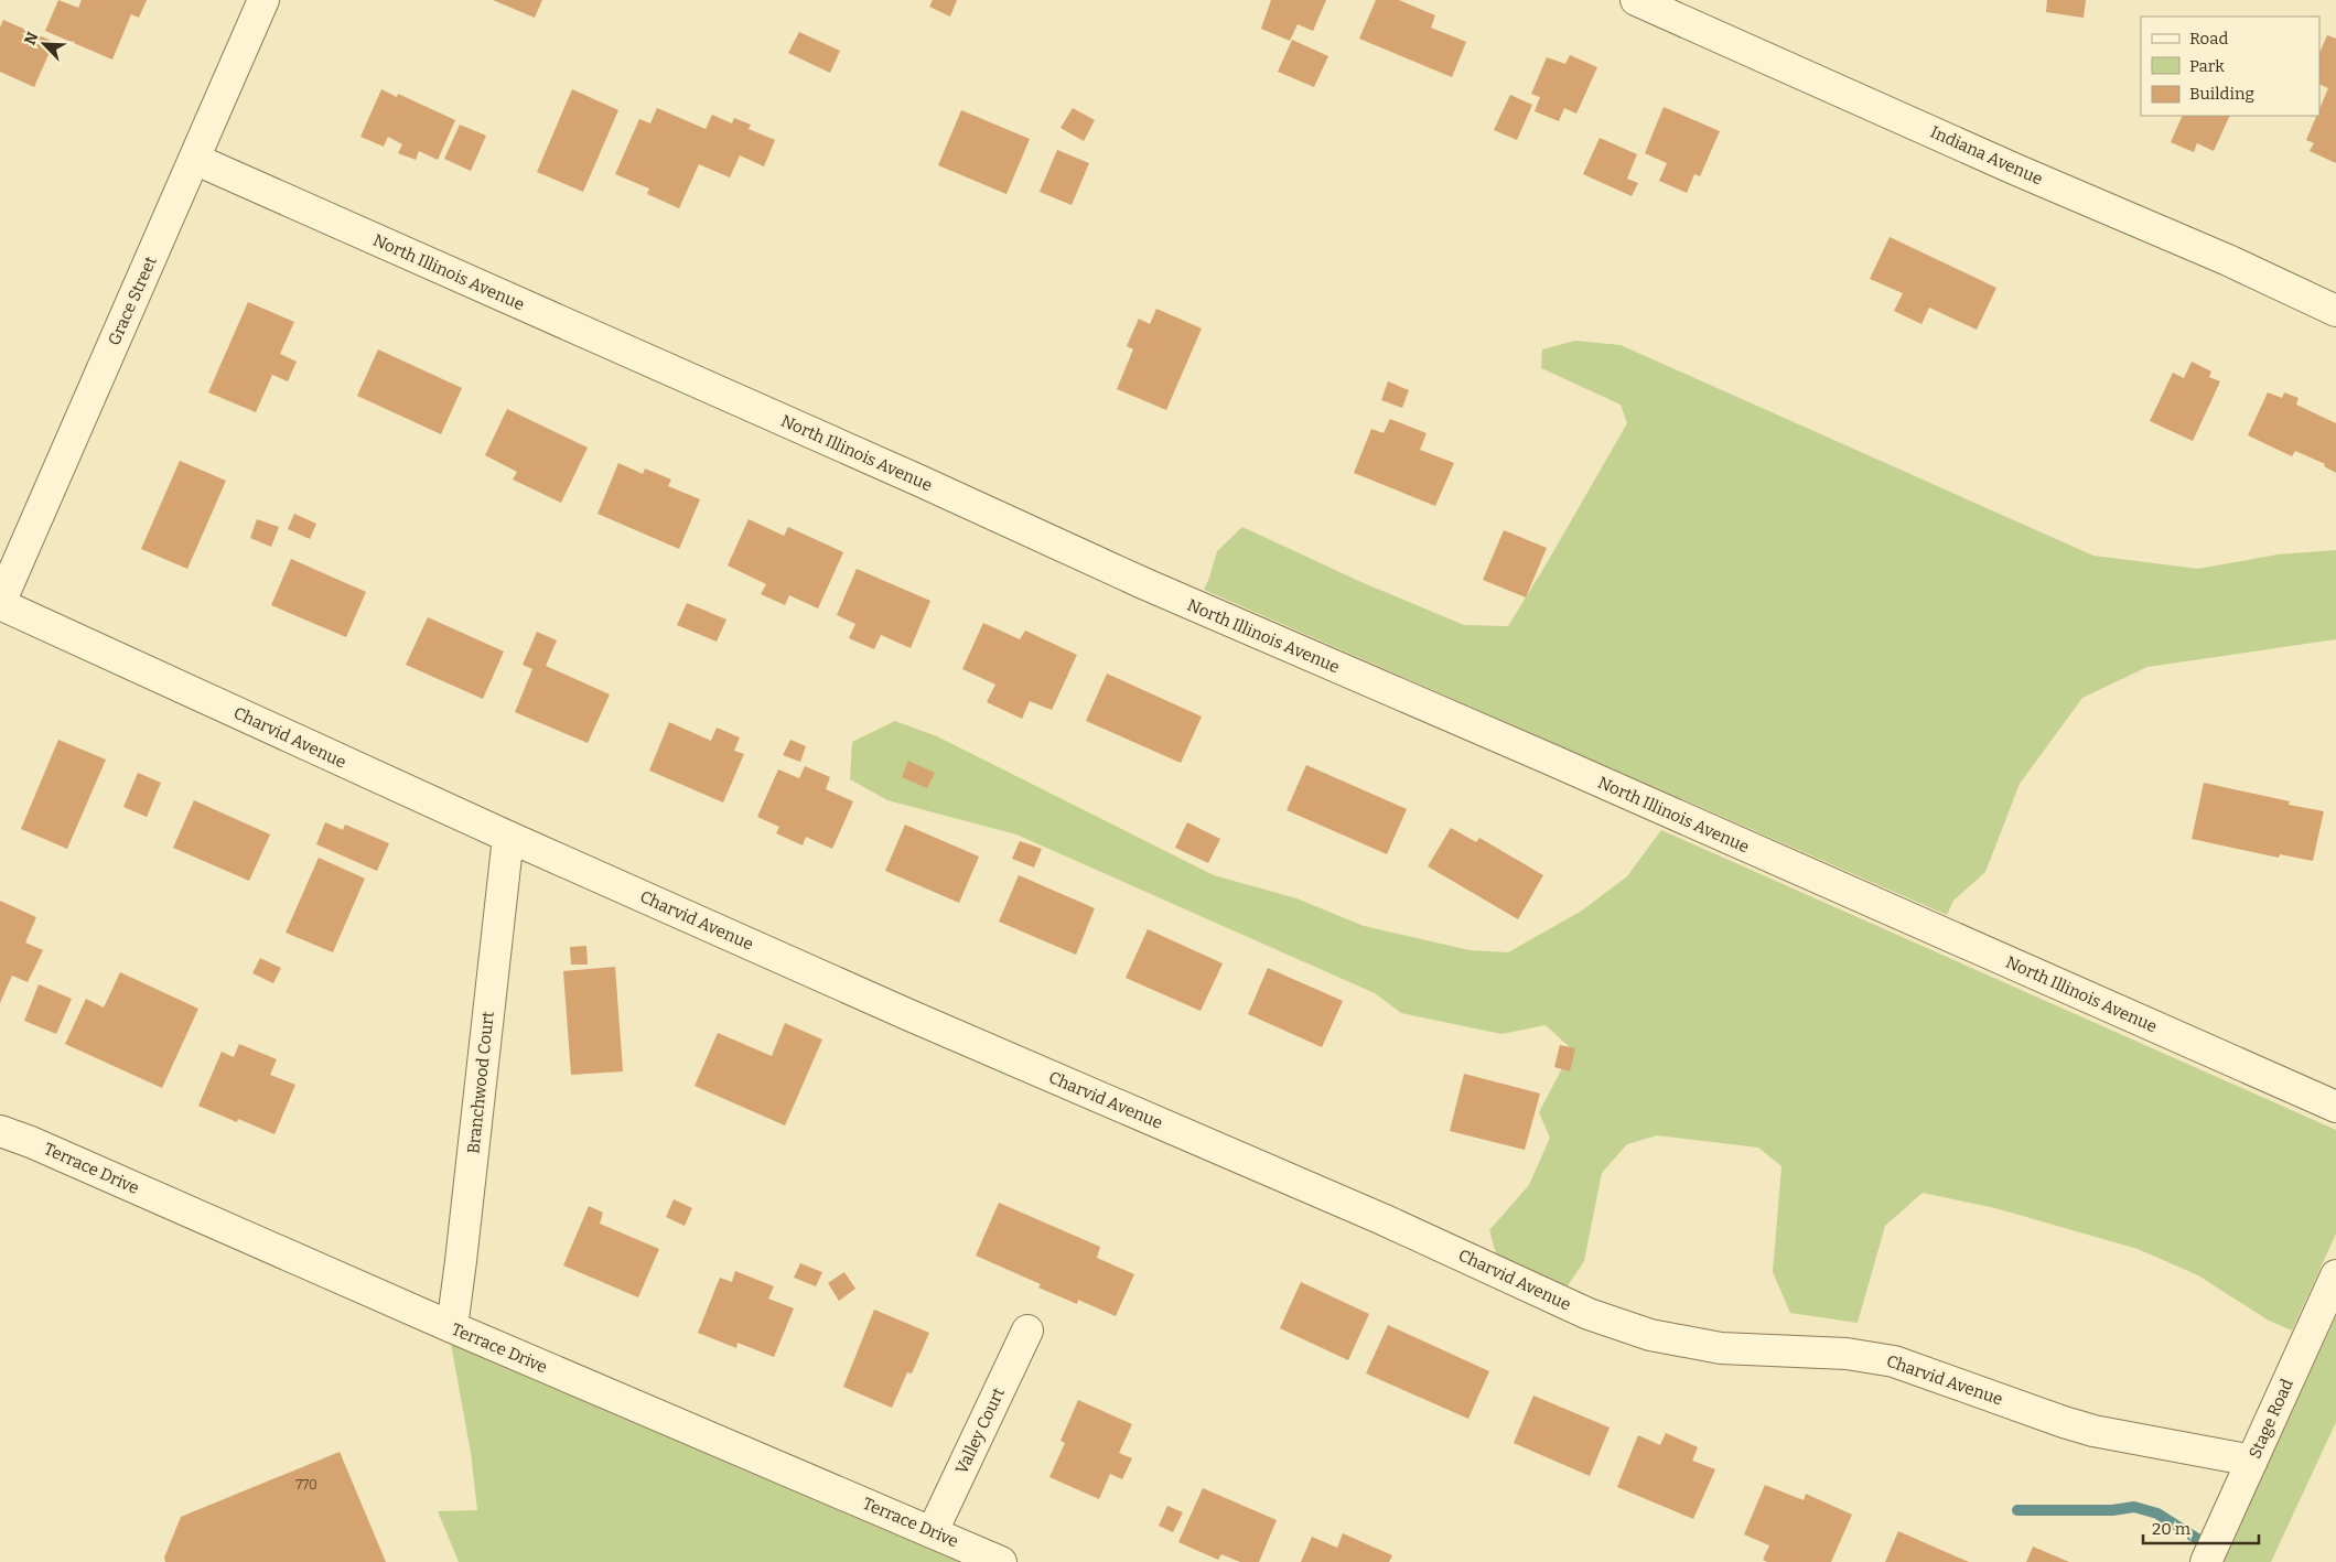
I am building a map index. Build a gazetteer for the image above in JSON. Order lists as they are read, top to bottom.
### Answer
{
  "streets": {
    "street": [
      "Indiana Avenue",
      "North Illinois Avenue",
      "Grace Street",
      "Charvid Avenue",
      "Branchwood Court",
      "Terrace Drive",
      "Stage Road",
      "Valley Court"
    ]
  },
  "crossings": [
    ["North Illinois Avenue", "Grace Street"],
    ["Grace Street", "Charvid Avenue"],
    ["Charvid Avenue", "Branchwood Court"],
    ["Charvid Avenue", "Stage Road"],
    ["Branchwood Court", "Terrace Drive"],
    ["Terrace Drive", "Valley Court"]
  ],
  "house_numbers": ["770"],
  "legend": ["Road", "Park", "Building"],
  "scale_bar": "20 m",
  "north": "top left"
}
